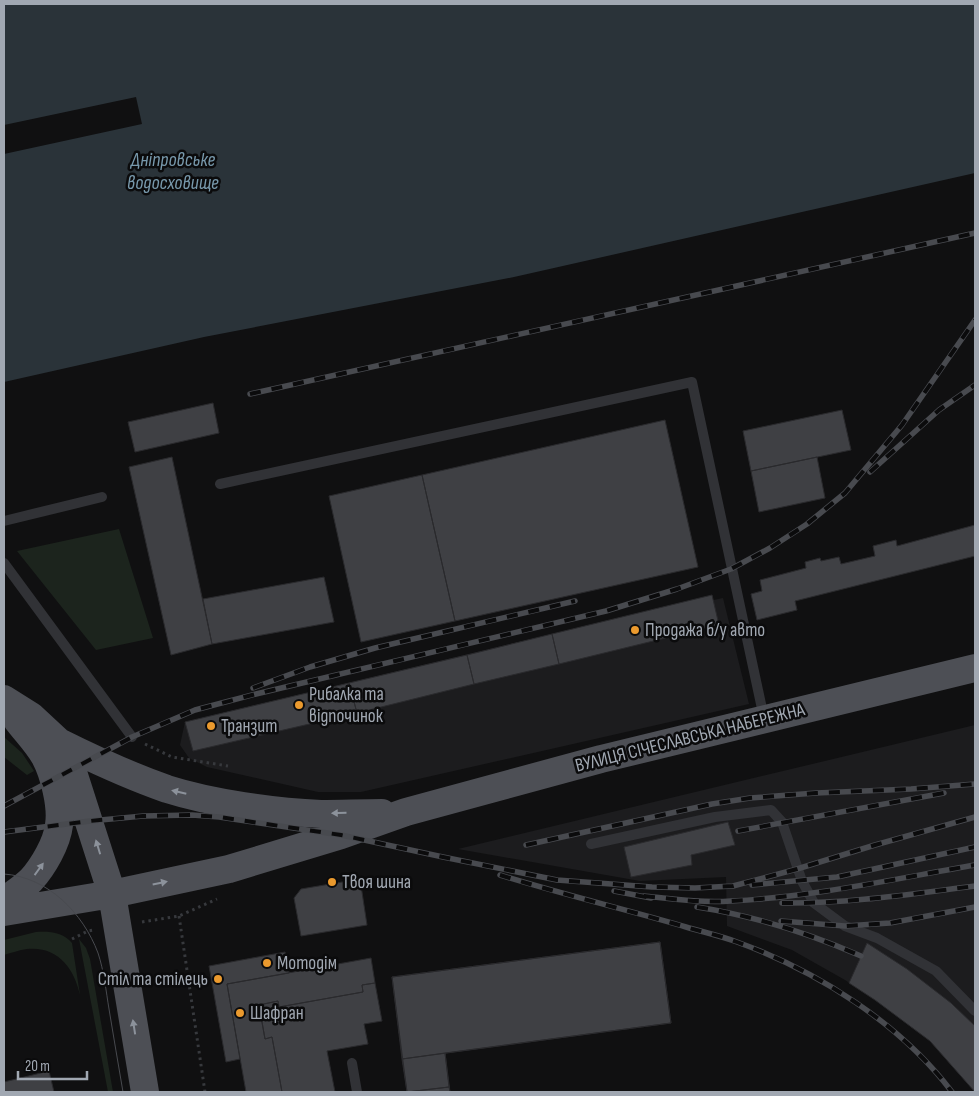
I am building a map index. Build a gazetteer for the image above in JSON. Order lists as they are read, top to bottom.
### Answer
{
  "streets": {
    "main road": ["ВУЛИЦЯ СІЧЕСЛАВСЬКА НАБЕРЕЖНА"]
  },
  "water": ["Дніпровське водосховище"],
  "places": [
    "Продажа б/у авто",
    "Рибалка та відпочинок",
    "Транзит",
    "Твоя шина",
    "Мотодім",
    "Стіл та стілець",
    "Шафран"
  ],
  "scale_bar": "20 m"
}
